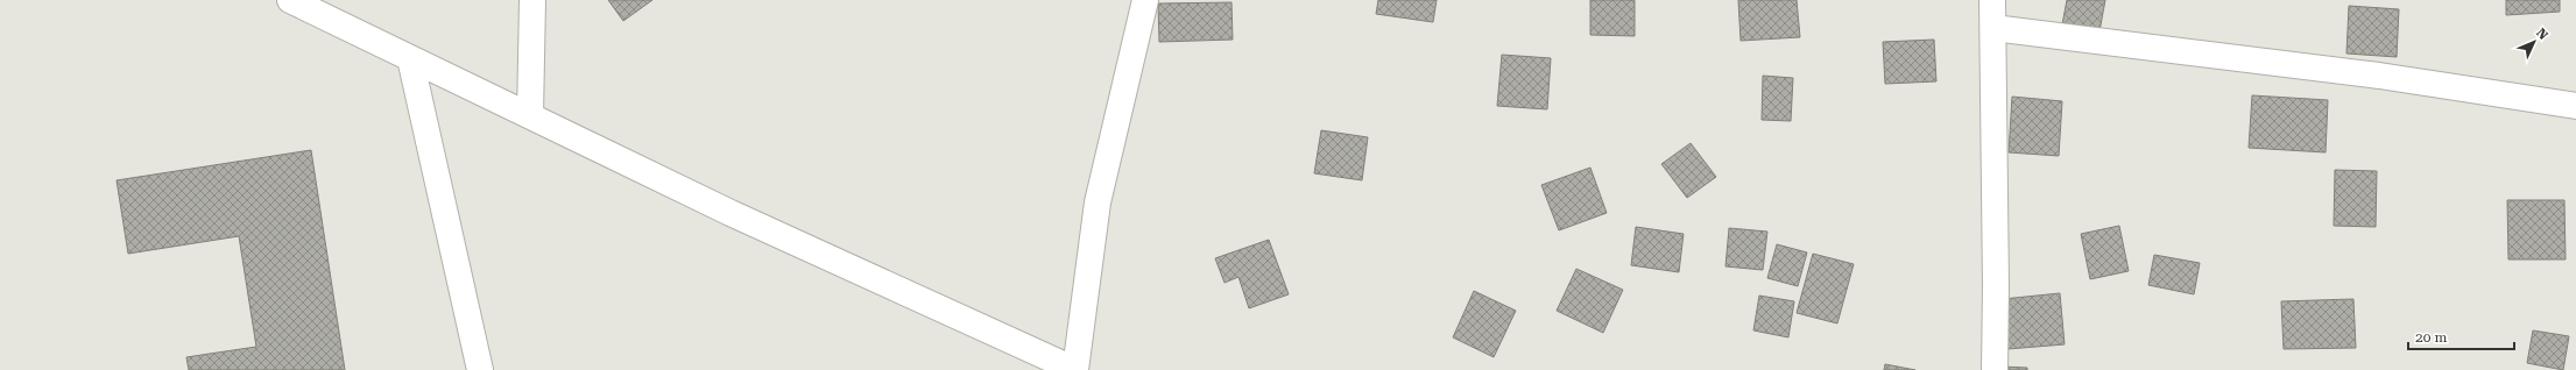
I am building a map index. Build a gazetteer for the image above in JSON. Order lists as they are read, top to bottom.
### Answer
{
  "scale_bar": "20 m",
  "north": "top right"
}
